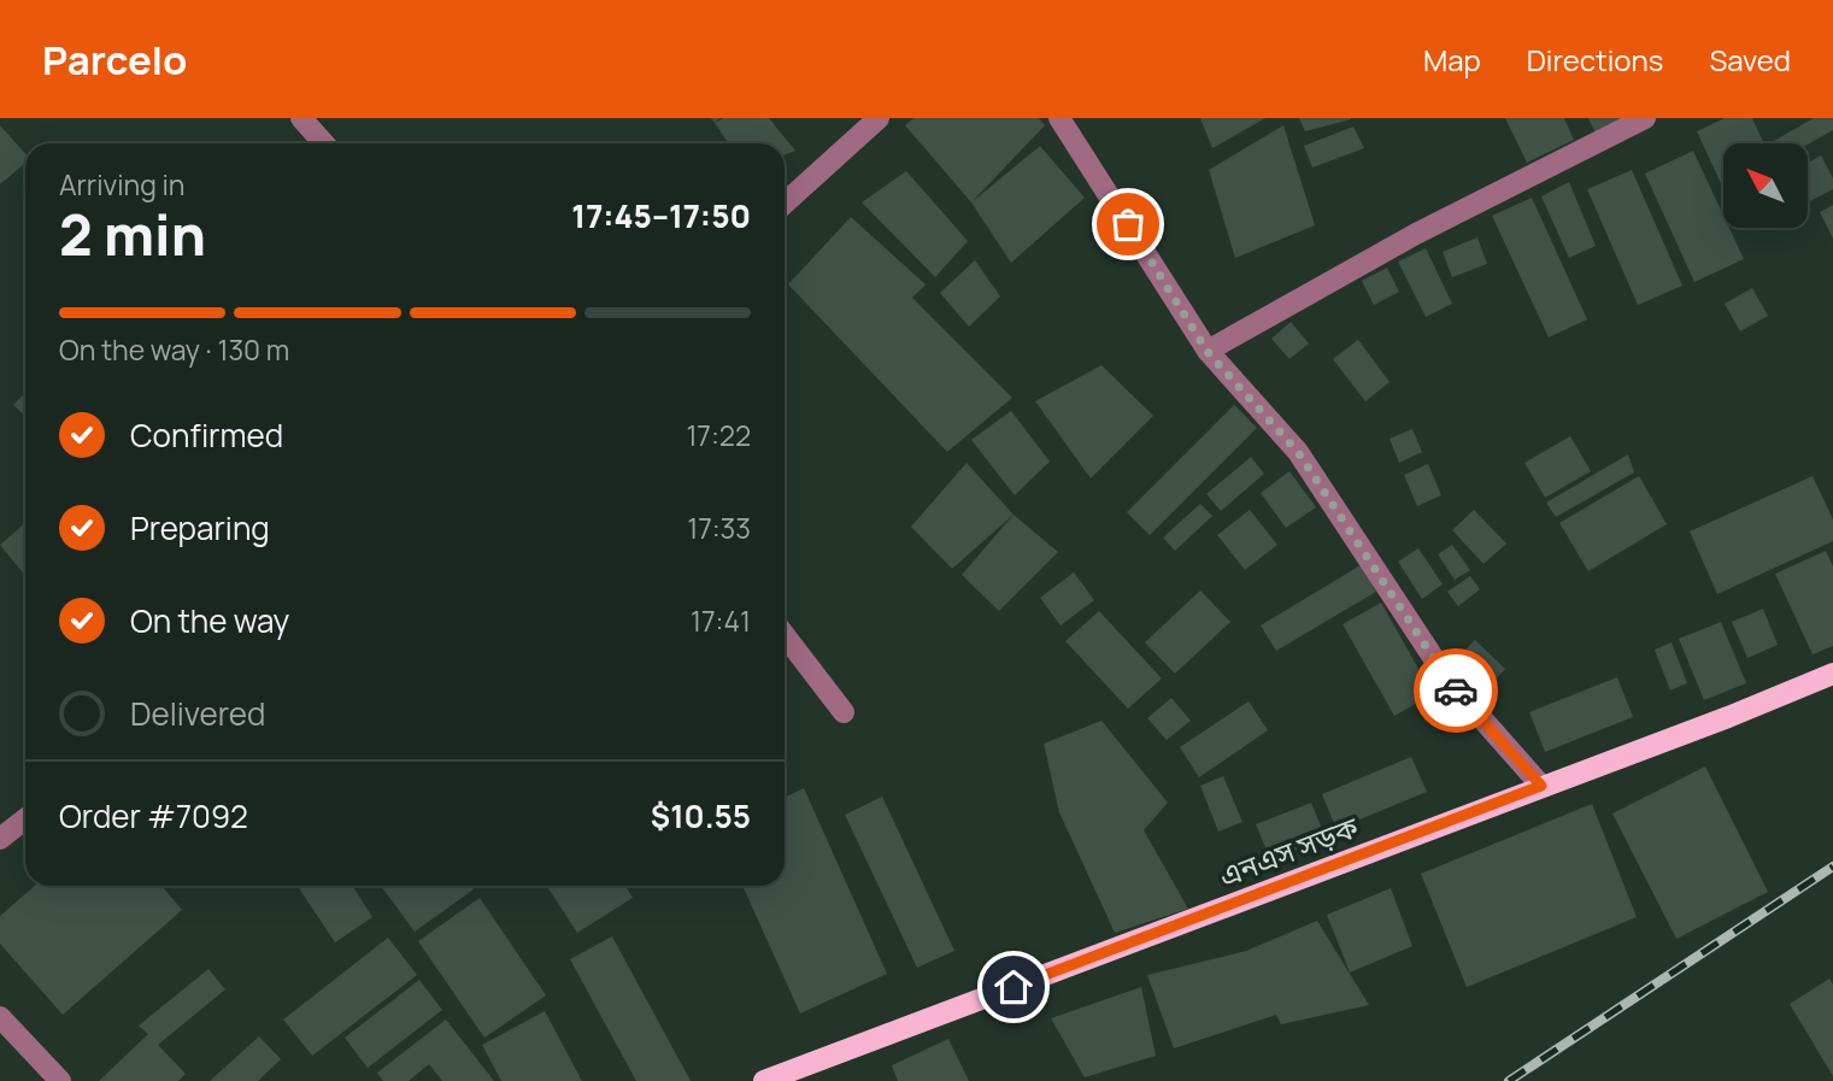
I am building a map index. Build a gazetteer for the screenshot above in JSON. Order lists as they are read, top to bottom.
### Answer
{
  "streets": {
    "main road": ["এনএস সড়ক"]
  },
  "north": "top left",
  "page": {
    "header": "Parcelo",
    "nav": ["Map", "Directions", "Saved"],
    "heading": ["2 min", "Arriving in", "17:45–17:50"],
    "panel": ["Order #7092", "$10.55"],
    "bar": "On the way · 130 m",
    "list": [
      ["Confirmed", "17:22"],
      ["Preparing", "17:33"],
      ["On the way", "17:41"],
      "Delivered"
    ]
  }
}
